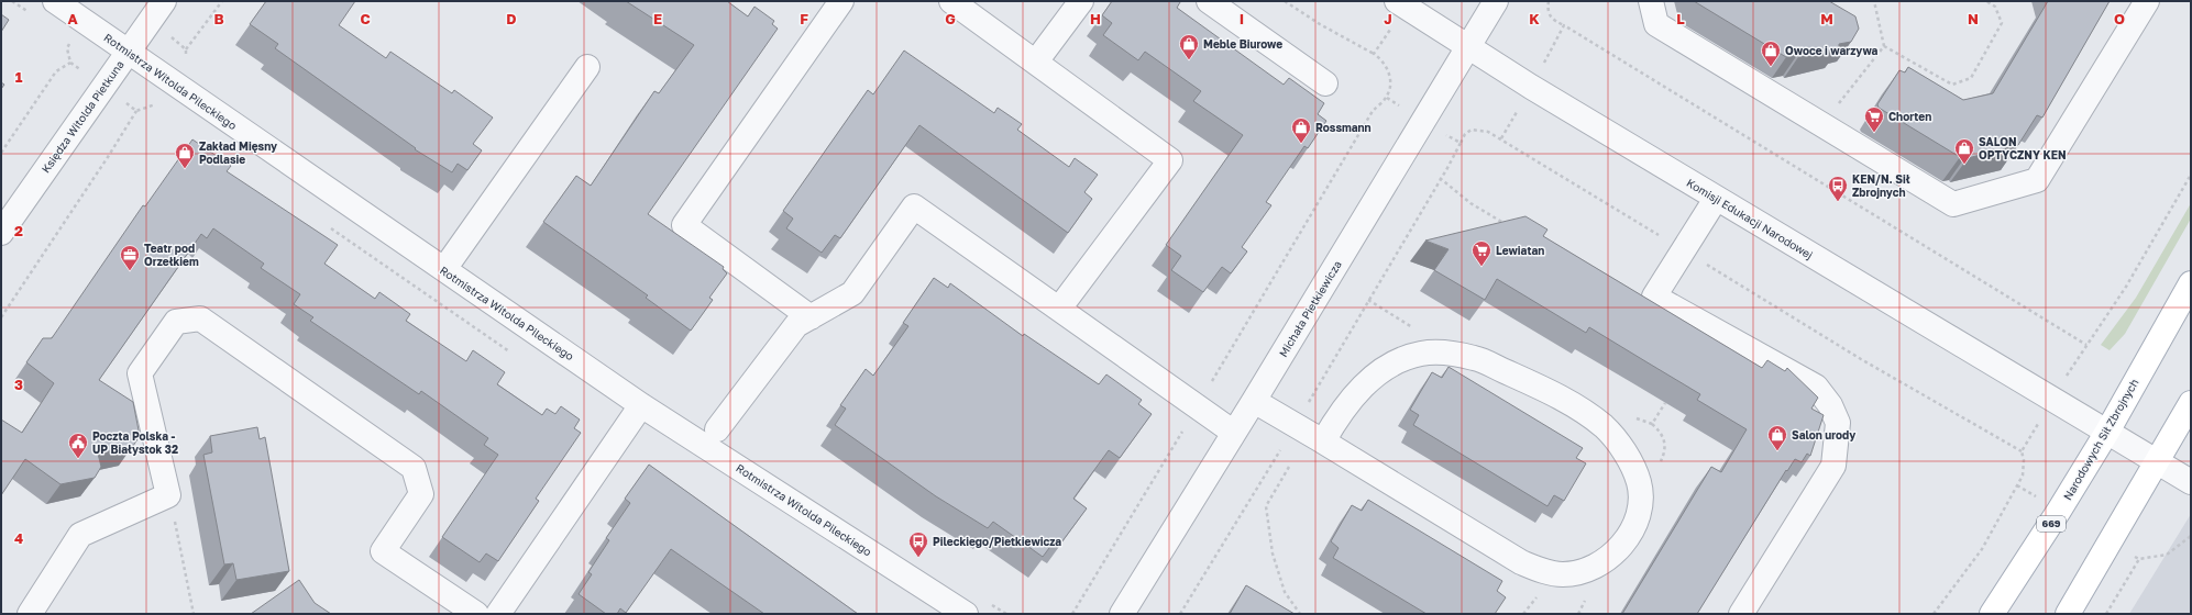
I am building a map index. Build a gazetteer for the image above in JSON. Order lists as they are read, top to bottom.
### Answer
{
  "streets": {
    "main road": ["Narodowych Sił Zbrojnych", "669"],
    "street": [
      "Rotmistrza Witolda Pileckiego",
      "Księdza Witolda Pietkuna",
      "Komisji Edukacji Narodowej",
      "Michała Pietkiewicza"
    ]
  },
  "crossings": [
    ["Rotmistrza Witolda Pileckiego", "Księdza Witolda Pietkuna"],
    ["Komisji Edukacji Narodowej", "Michała Pietkiewicza"],
    ["Komisji Edukacji Narodowej", "Narodowych Sił Zbrojnych"]
  ],
  "places": {
    "shop": [
      "Meble Biurowe",
      "Owoce i warzywa",
      "Rossmann",
      "SALON OPTYCZNY KEN",
      "Zakład Mięsny Podlasie",
      "Salon urody"
    ],
    "supermarket": ["Chorten", "Lewiatan"],
    "bus stop": ["KEN/N. Sił Zbrojnych", "Pileckiego/Pietkiewicza"],
    "office": ["Teatr pod Orzełkiem"],
    "public building": ["Poczta Polska - UP Białystok 32"]
  },
  "grid": {
    "columns": [
      "A",
      "B",
      "C",
      "D",
      "E",
      "F",
      "G",
      "H",
      "I",
      "J",
      "K",
      "L",
      "M",
      "N",
      "O"
    ],
    "rows": [
      "1",
      "2",
      "3",
      "4"
    ]
  }
}
